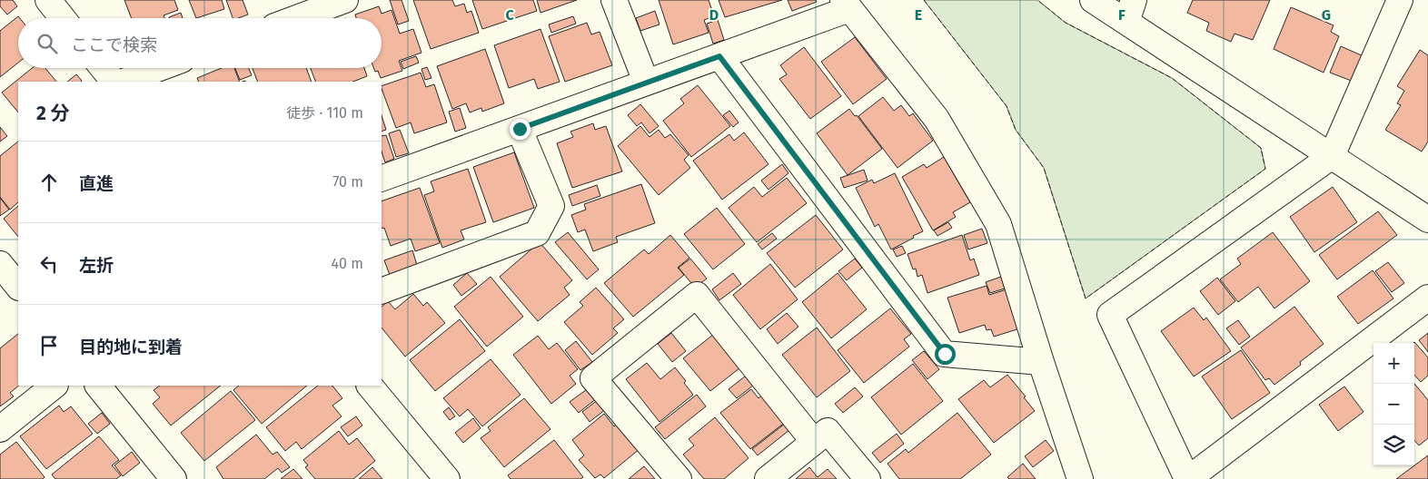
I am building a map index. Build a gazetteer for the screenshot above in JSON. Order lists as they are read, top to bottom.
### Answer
{
  "page": {
    "search": "ここで検索",
    "heading": ["2 分", "徒歩 · 110 m"],
    "list": [
      ["直進", "70 m"],
      ["左折", "40 m"],
      "目的地に到着"
    ],
    "map_buttons": ["+", "−"]
  },
  "grid": {
    "columns": [
      "C",
      "D",
      "E",
      "F",
      "G"
    ]
  }
}
